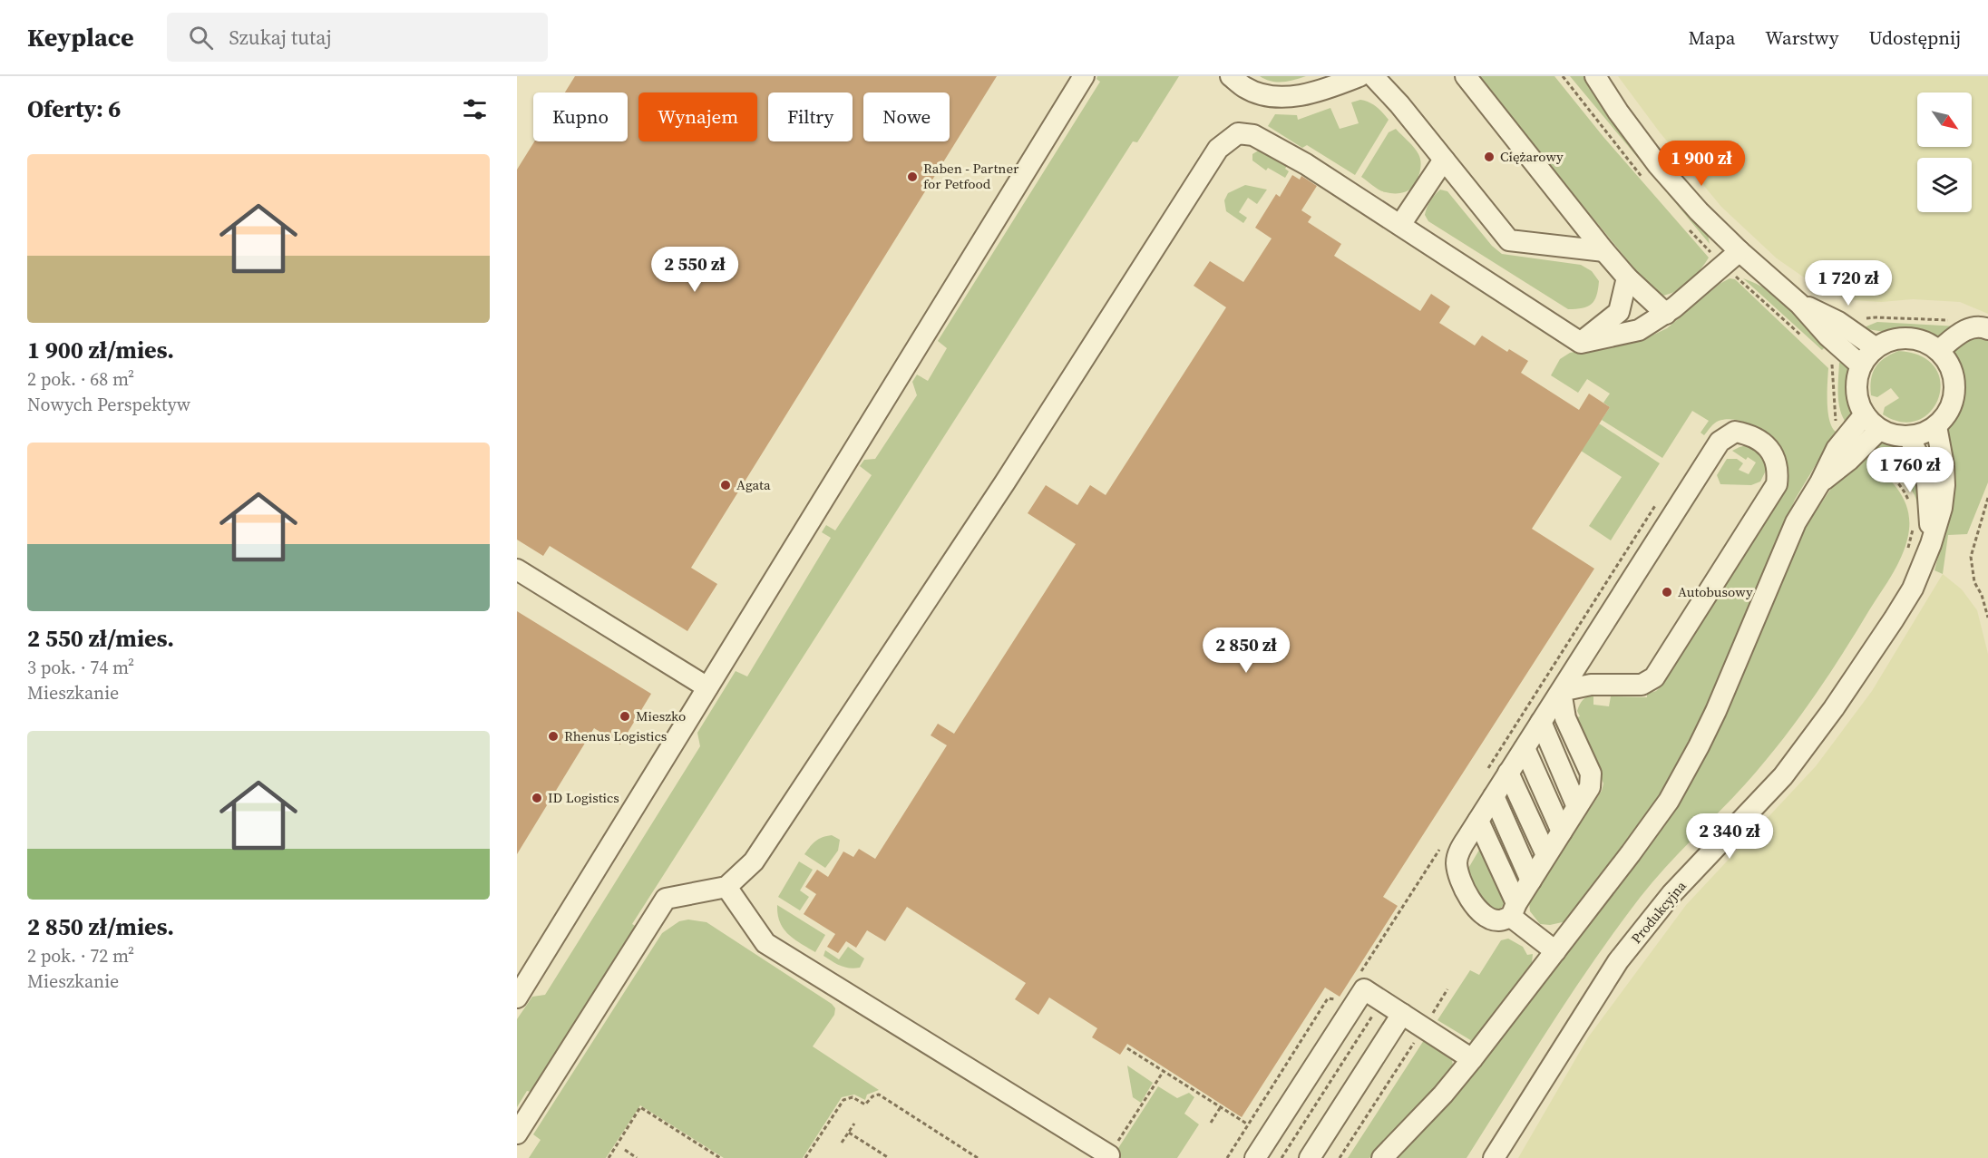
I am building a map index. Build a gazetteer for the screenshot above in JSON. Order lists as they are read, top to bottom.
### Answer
{
  "streets": {
    "street": ["Produkcyjna"]
  },
  "places": [
    "Ciężarowy",
    "Raben - Partner for Petfood",
    "Agata",
    "Autobusowy",
    "Mieszko",
    "Rhenus Logistics",
    "ID Logistics"
  ],
  "north": "bottom right",
  "page": {
    "header": "Keyplace",
    "search": "Szukaj tutaj",
    "nav": ["Mapa", "Warstwy", "Udostępnij"],
    "heading": "Oferty: 6",
    "chip": [
      "Kupno",
      "Wynajem",
      "Filtry",
      "Nowe"
    ],
    "price": [
      "1 900 zł",
      "2 550 zł",
      "1 720 zł",
      "1 760 zł",
      "2 850 zł",
      "2 340 zł"
    ],
    "list": [
      {
        "name": "1 900 zł/mies.",
        "note": "2 pok. · 68 m² · Nowych Perspektyw"
      },
      {
        "name": "2 550 zł/mies.",
        "note": "3 pok. · 74 m² · Mieszkanie"
      },
      {
        "name": "2 850 zł/mies.",
        "note": "2 pok. · 72 m² · Mieszkanie"
      }
    ]
  }
}
